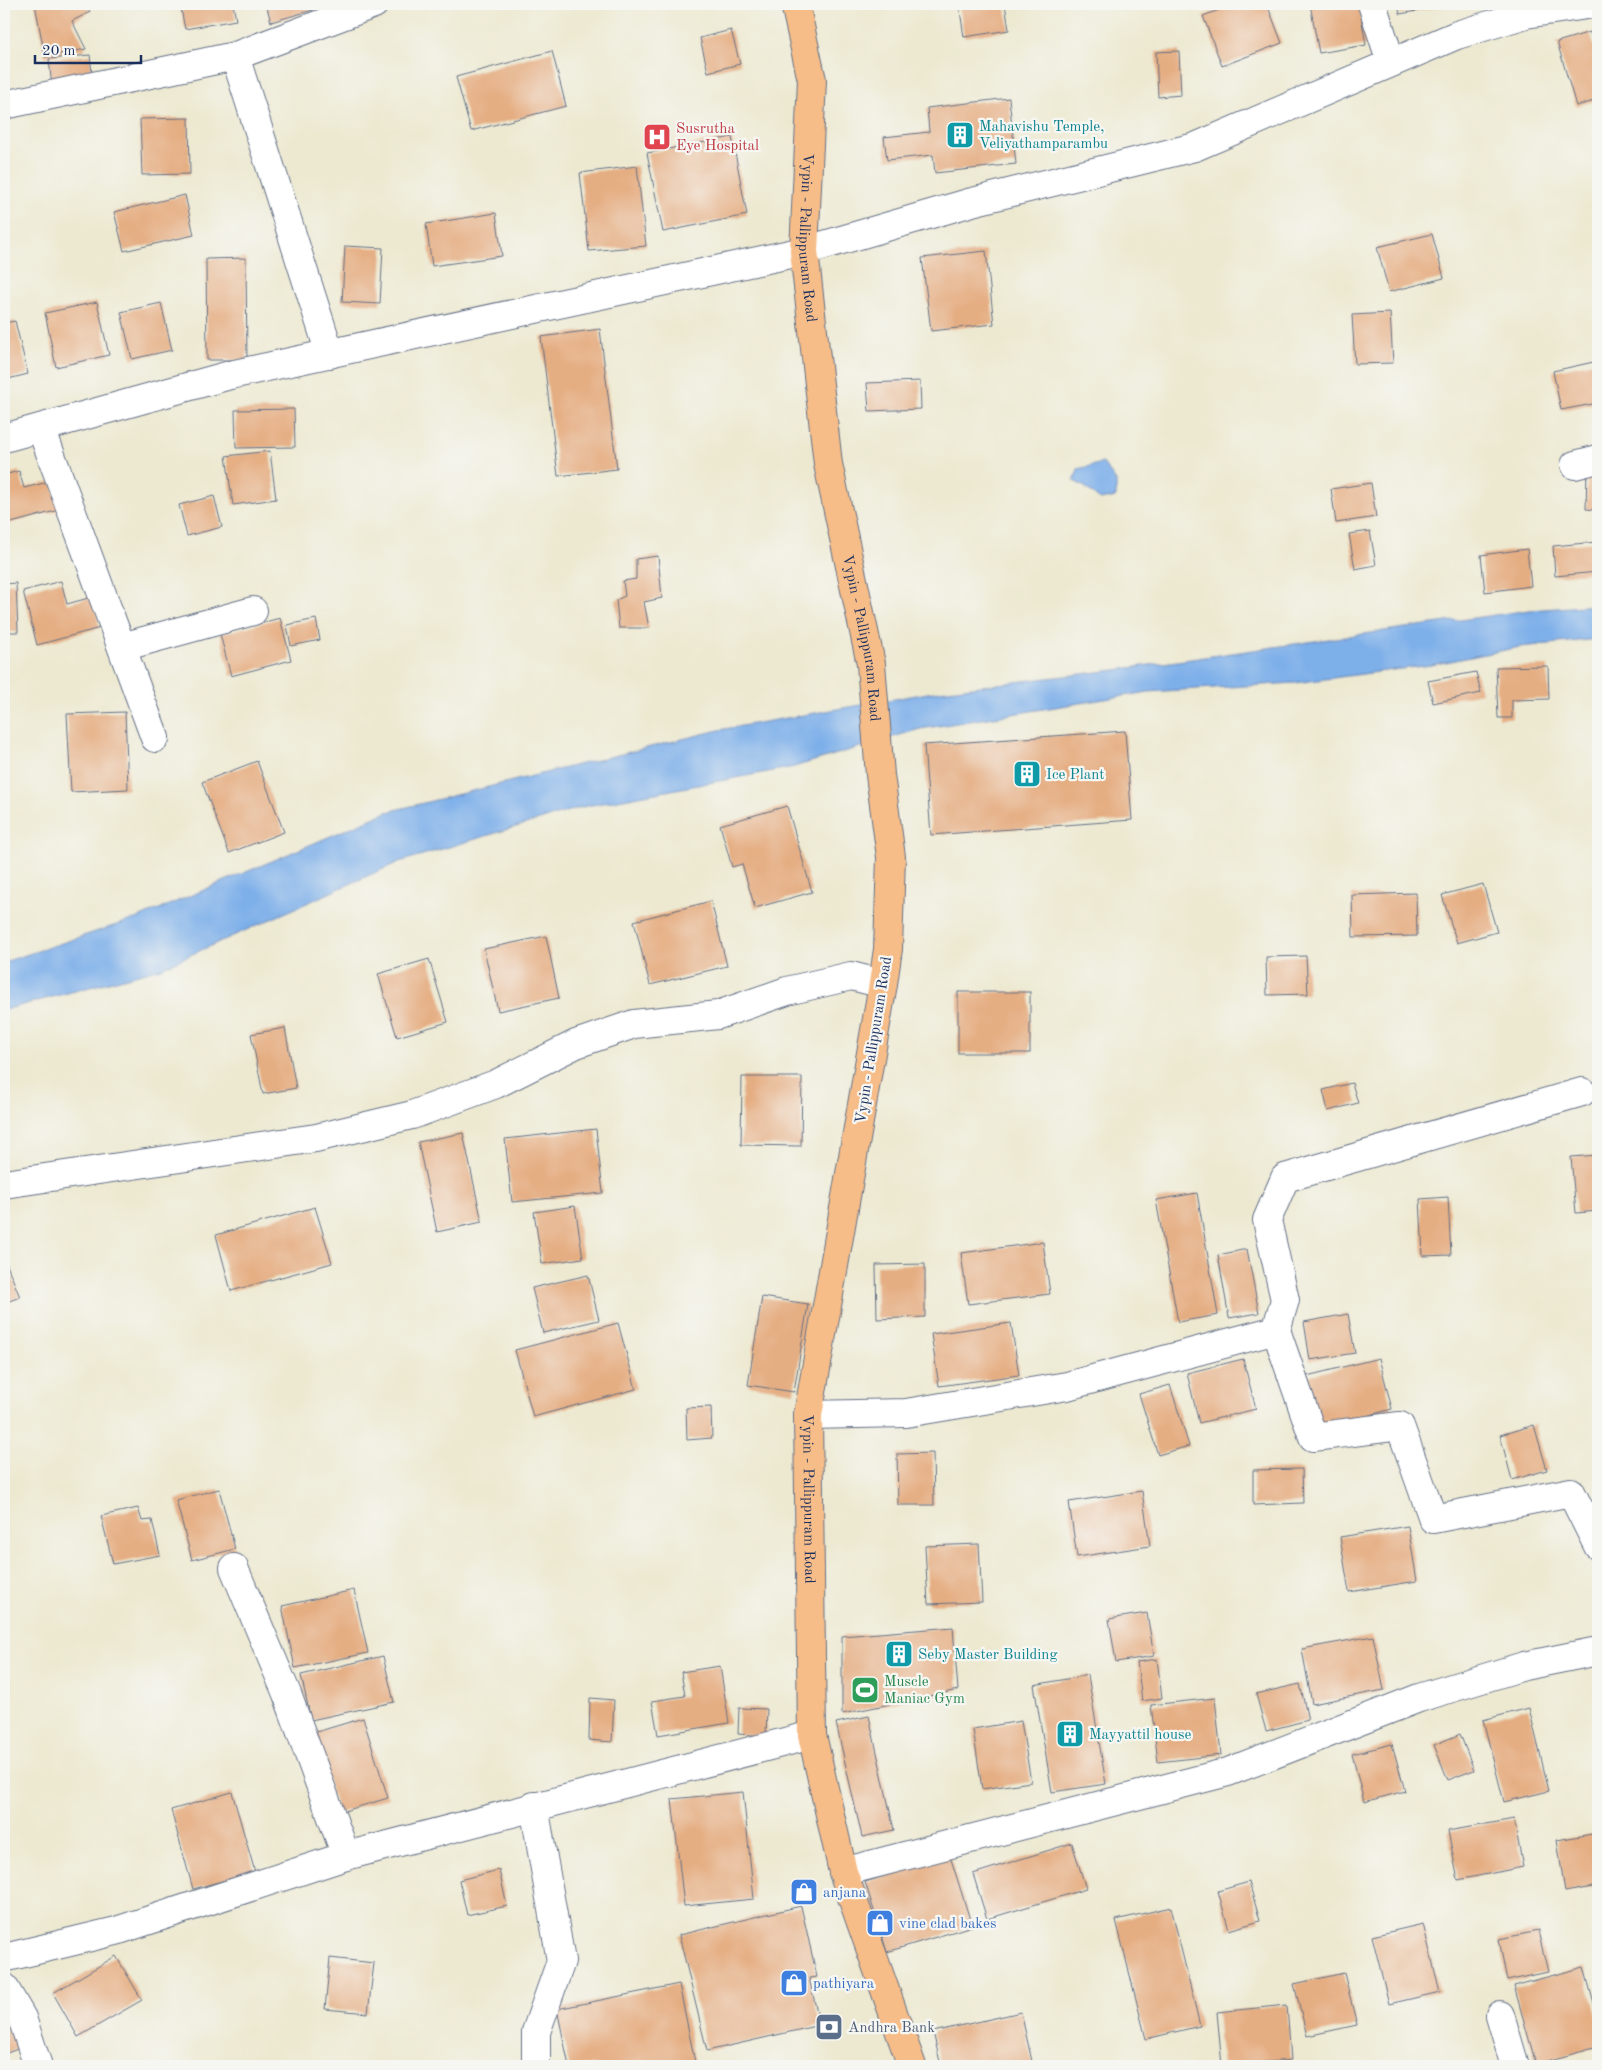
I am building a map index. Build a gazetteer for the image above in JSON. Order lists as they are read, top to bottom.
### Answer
{
  "streets": {
    "main road": ["Vypin - Pallippuram Road"]
  },
  "places": {
    "building": [
      "Mahavishu Temple, Veliyathamparambu",
      "Ice Plant",
      "Seby Master Building",
      "Mayyattil house"
    ],
    "hospital": ["Susrutha Eye Hospital"],
    "sports": ["Muscle Maniac Gym"],
    "shop": ["anjana", "vine clad bakes", "pathiyara"],
    "bank": ["Andhra Bank"]
  },
  "scale_bar": "20 m"
}
